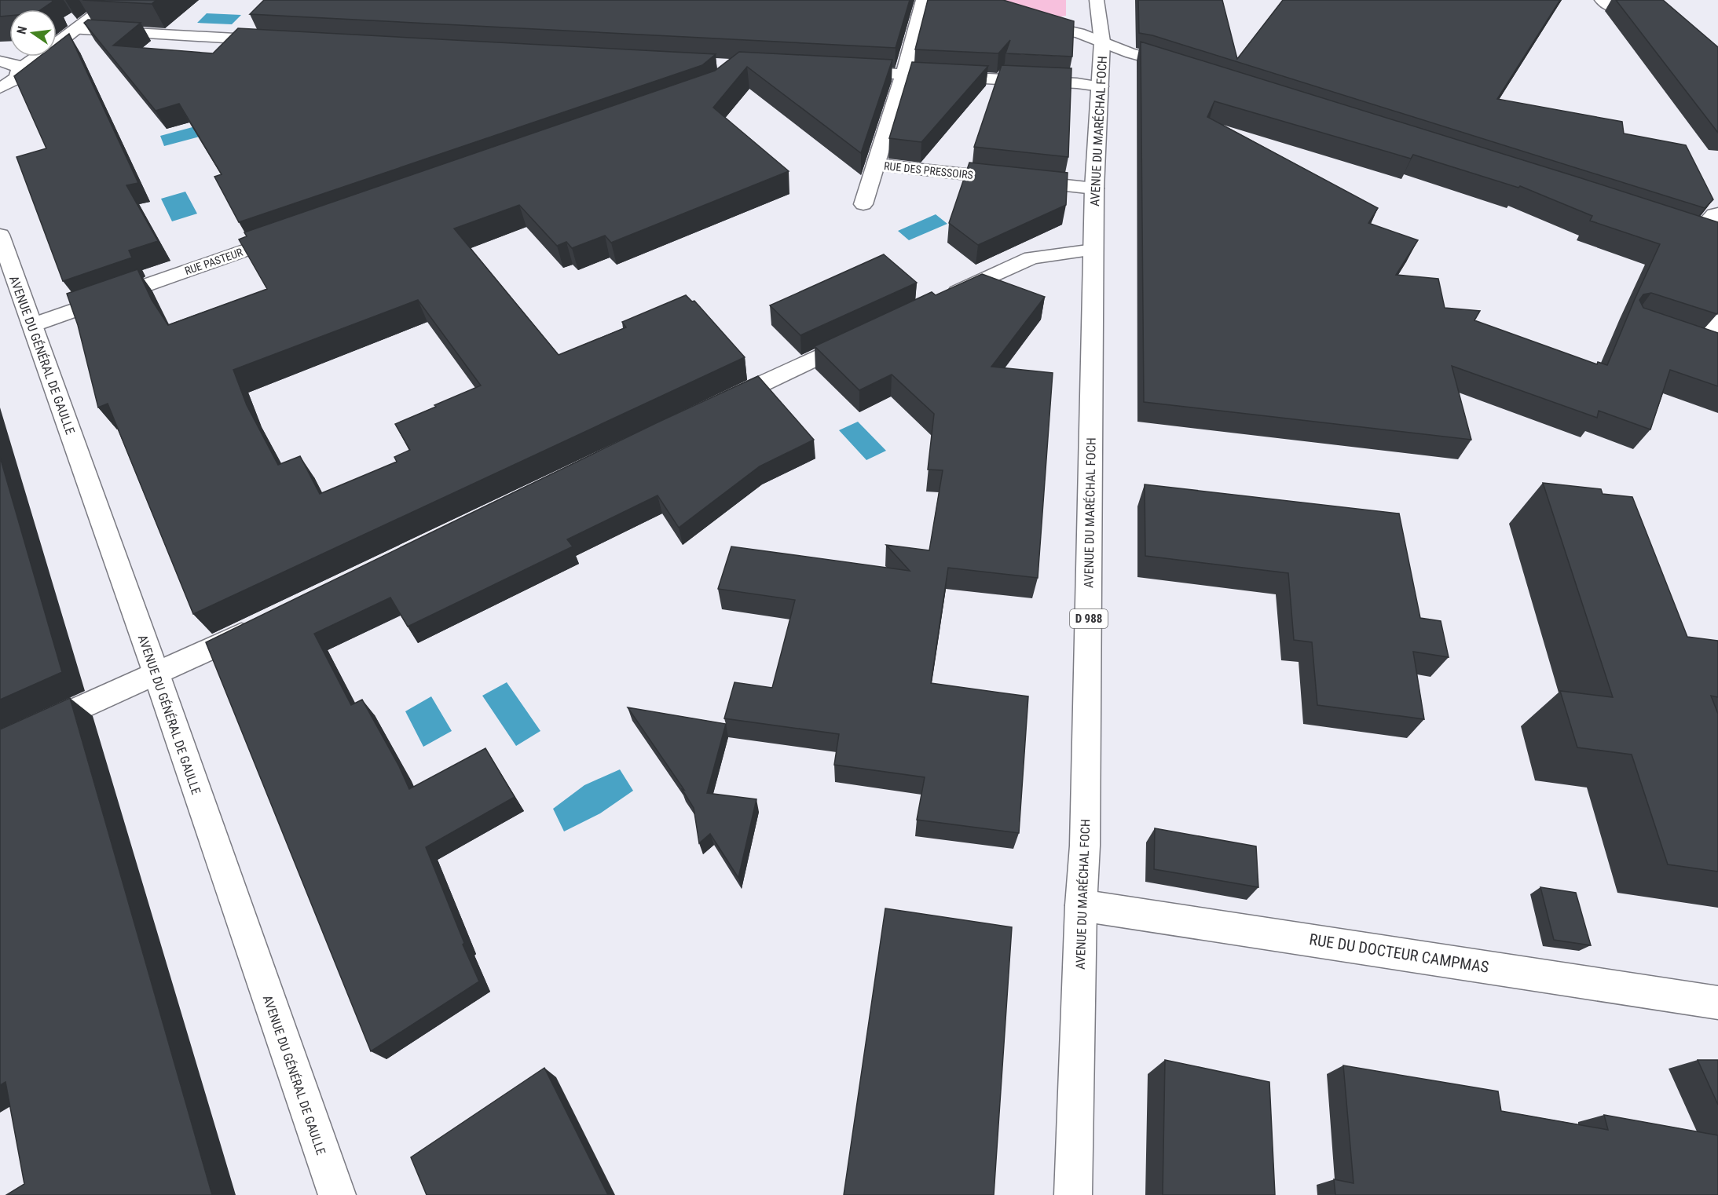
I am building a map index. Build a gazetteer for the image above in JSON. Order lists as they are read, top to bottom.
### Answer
{
  "streets": {
    "street": [
      "AVENUE DU MARÉCHAL FOCH",
      "RUE DES PRESSOIRS",
      "RUE PASTEUR",
      "AVENUE DU GÉNÉRAL DE GAULLE",
      "D 988",
      "RUE DU DOCTEUR CAMPMAS"
    ]
  },
  "crossings": [
    ["AVENUE DU MARÉCHAL FOCH", "RUE DES PRESSOIRS"],
    ["AVENUE DU MARÉCHAL FOCH", "RUE DU DOCTEUR CAMPMAS"],
    ["RUE PASTEUR", "AVENUE DU GÉNÉRAL DE GAULLE"]
  ],
  "north": "left"
}
